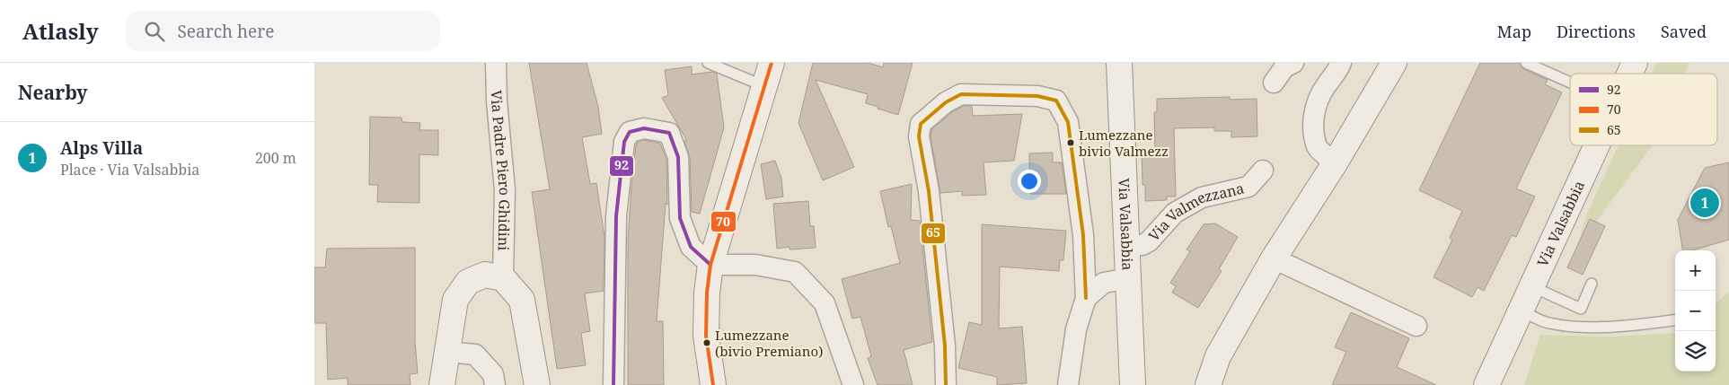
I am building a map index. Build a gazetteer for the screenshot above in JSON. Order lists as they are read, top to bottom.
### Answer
{
  "streets": {
    "main road": ["Via Valsabbia"],
    "street": ["Via Padre Piero Ghidini", "Via Valmezzana"]
  },
  "crossings": [
    ["Via Valmezzana", "Via Valsabbia"]
  ],
  "places": ["Lumezzane bivio Valmezz", "Lumezzane (bivio Premiano)"],
  "lines": ["transit line 70", "transit line 65", "transit line 92"],
  "legend": ["92", "70", "65"],
  "page": {
    "header": "Atlasly",
    "search": "Search here",
    "nav": ["Map", "Directions", "Saved"],
    "heading": "Nearby",
    "list": [
      {
        "mark": "1",
        "name": "Alps Villa",
        "note": "Place · Via Valsabbia",
        "value": "200 m"
      }
    ],
    "pins": "1",
    "map_buttons": ["+", "−"]
  }
}
